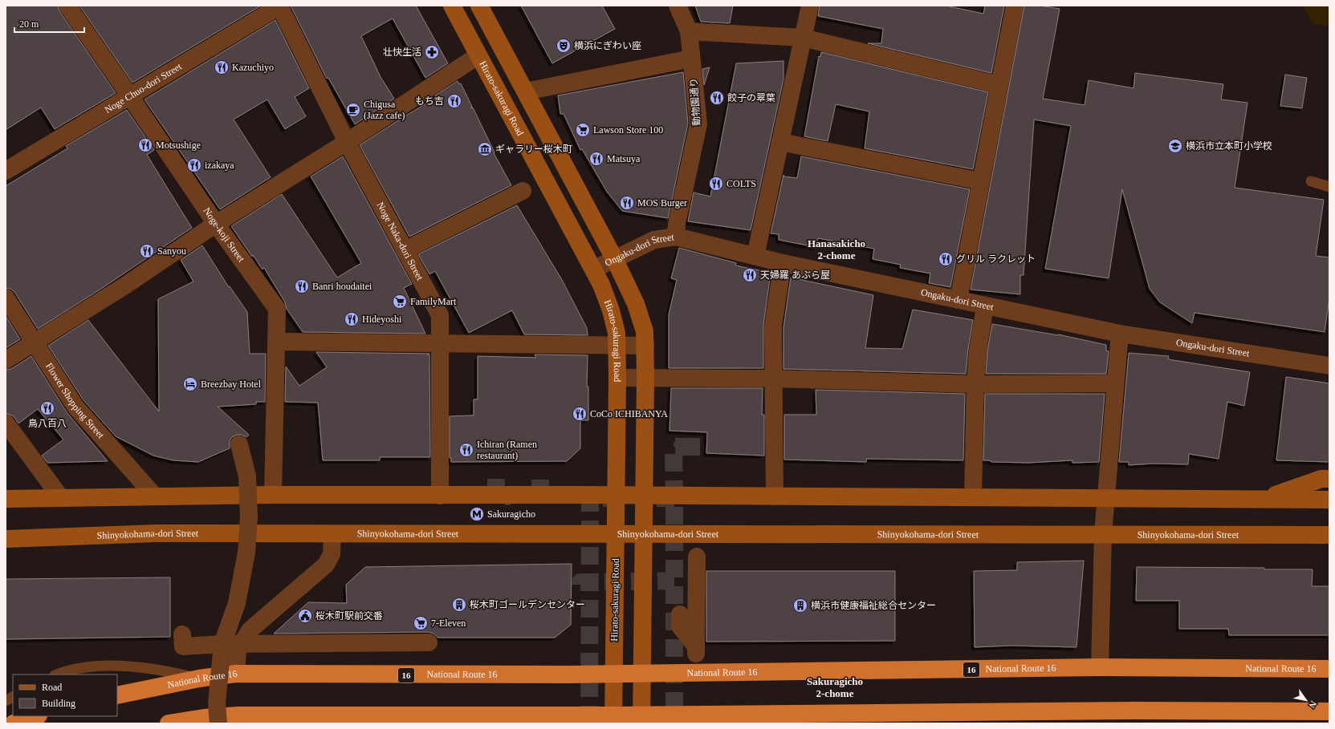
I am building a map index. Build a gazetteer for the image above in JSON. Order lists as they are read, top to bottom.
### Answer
{
  "streets": {
    "highway": ["National Route 16", "16"],
    "street": [
      "Noge Chuo-dori Street",
      "Hirato-sakuragi Road",
      "動物園通り",
      "Noge-koji Street",
      "Noge Naka-dori Street",
      "Ongaku-dori Street",
      "Flower Shopping Street",
      "Shinyokohama-dori Street"
    ]
  },
  "crossings": [
    ["Noge Chuo-dori Street", "Noge-koji Street"],
    ["Noge Chuo-dori Street", "Noge Naka-dori Street"],
    ["Hirato-sakuragi Road", "Ongaku-dori Street"],
    ["Hirato-sakuragi Road", "Shinyokohama-dori Street"],
    ["Hirato-sakuragi Road", "National Route 16"],
    ["動物園通り", "Ongaku-dori Street"]
  ],
  "districts": ["Hanasakicho 2-chome", "Sakuragicho 2-chome"],
  "places": {
    "theatre": ["横浜にぎわい座"],
    "pharmacy": ["壮快生活"],
    "restaurant": [
      "Kazuchiyo",
      "餃子の翠葉",
      "もち吉",
      "Motsushige",
      "Matsuya",
      "izakaya",
      "COLTS",
      "MOS Burger",
      "Sanyou",
      "グリル ラクレット",
      "天婦羅 あぶら屋",
      "Banri houdaitei",
      "Hideyoshi",
      "鳥八百八",
      "CoCo ICHIBANYA",
      "Ichiran (Ramen restaurant)"
    ],
    "cafe": ["Chigusa (Jazz cafe)"],
    "supermarket": ["Lawson Store 100", "FamilyMart", "7-Eleven"],
    "school or university": ["横浜市立本町小学校"],
    "museum": ["ギャラリー桜木町"],
    "hotel": ["Breezbay Hotel"],
    "metro station": ["Sakuragicho"],
    "building": ["桜木町ゴールデンセンター", "横浜市健康福祉総合センター"],
    "public building": ["桜木町駅前交番"]
  },
  "legend": ["Road", "Building"],
  "scale_bar": "20 m",
  "north": "bottom right"
}
